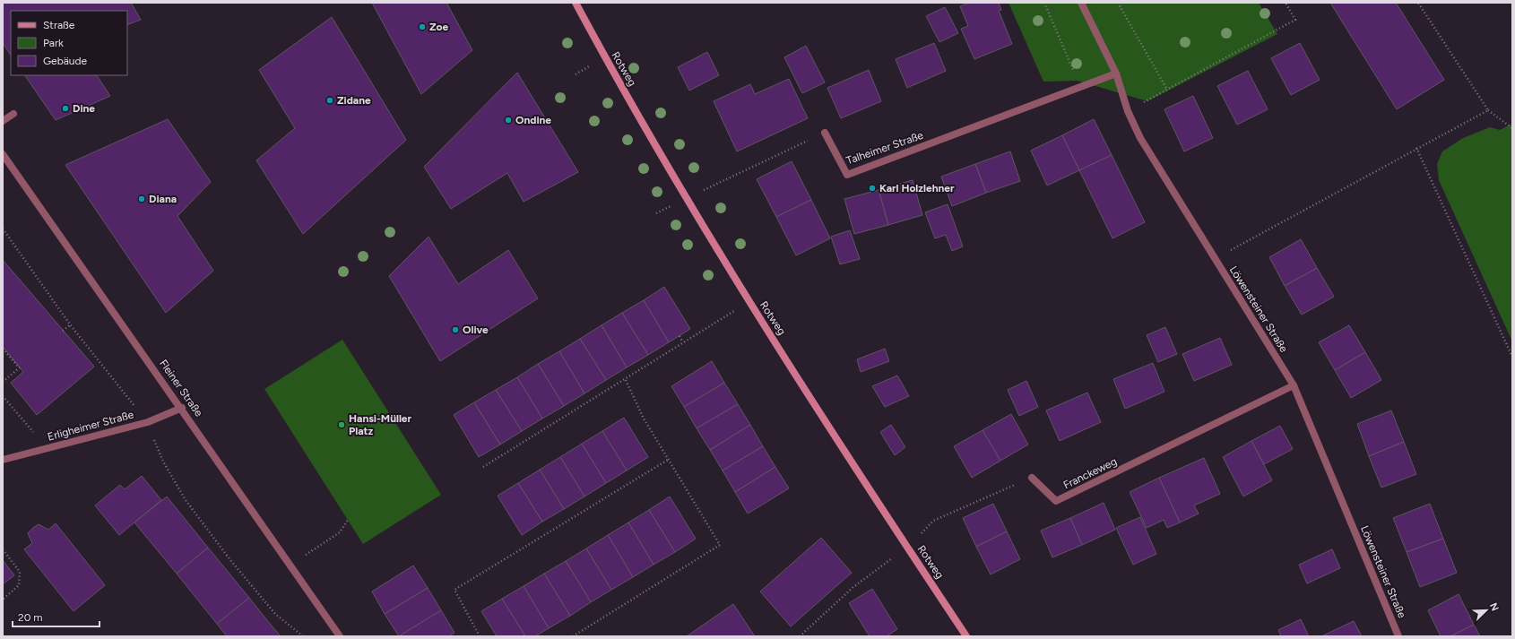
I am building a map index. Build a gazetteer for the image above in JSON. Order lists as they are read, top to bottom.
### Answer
{
  "streets": {
    "main road": ["Rotweg"],
    "street": [
      "Talheimer Straße",
      "Löwensteiner Straße",
      "Fleiner Straße",
      "Erligheimer Straße",
      "Franckeweg"
    ]
  },
  "crossings": [
    ["Talheimer Straße", "Löwensteiner Straße"],
    ["Löwensteiner Straße", "Franckeweg"],
    ["Fleiner Straße", "Erligheimer Straße"]
  ],
  "places": [
    "Zoe",
    "Zidane",
    "Dine",
    "Ondine",
    "Karl Holzlehner",
    "Diana",
    "Olive",
    "Hansi-Müller Platz"
  ],
  "legend": ["Straße", "Park", "Gebäude"],
  "scale_bar": "20 m",
  "north": "top right"
}
